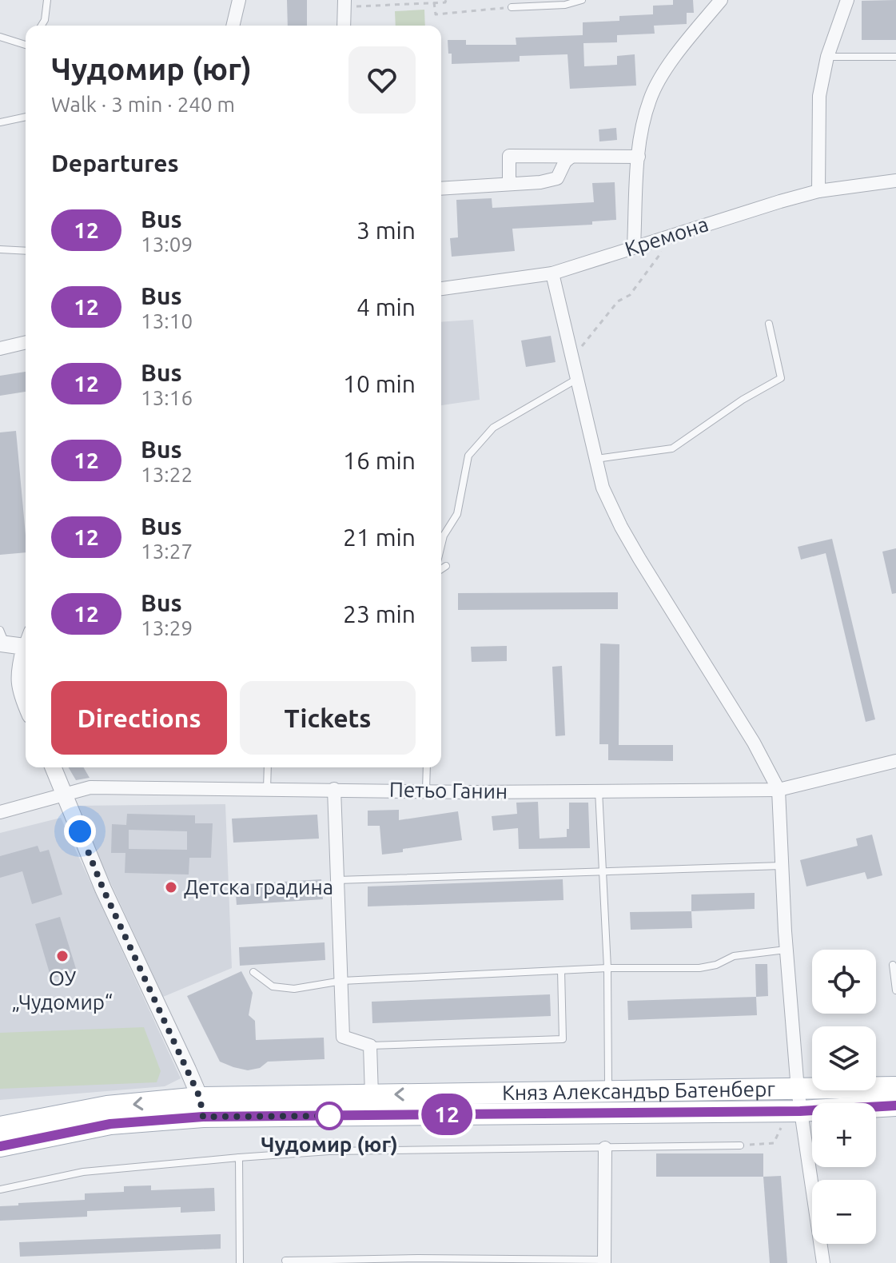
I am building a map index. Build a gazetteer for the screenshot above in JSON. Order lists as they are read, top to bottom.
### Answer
{
  "streets": {
    "main road": ["Княз Александър Батенберг"],
    "street": ["Кремона", "Петьо Ганин"]
  },
  "places": ["Детска градина", "ОУ „Чудомир“", "Чудомир (юг)"],
  "lines": ["bus line 12"],
  "page": {
    "on_map": "12",
    "heading": [
      ["Чудомир (юг)", "Walk · 3 min · 240 m"],
      "Departures"
    ],
    "list": [
      {
        "mark": "12",
        "name": "Bus",
        "note": "13:09",
        "value": "3 min"
      },
      {
        "mark": "12",
        "name": "Bus",
        "note": "13:10",
        "value": "4 min"
      },
      {
        "mark": "12",
        "name": "Bus",
        "note": "13:16",
        "value": "10 min"
      },
      {
        "mark": "12",
        "name": "Bus",
        "note": "13:22",
        "value": "16 min"
      },
      {
        "mark": "12",
        "name": "Bus",
        "note": "13:27",
        "value": "21 min"
      },
      {
        "mark": "12",
        "name": "Bus",
        "note": "13:29",
        "value": "23 min"
      }
    ],
    "buttons": ["Directions", "Tickets"],
    "map_buttons": ["+", "−"]
  }
}
